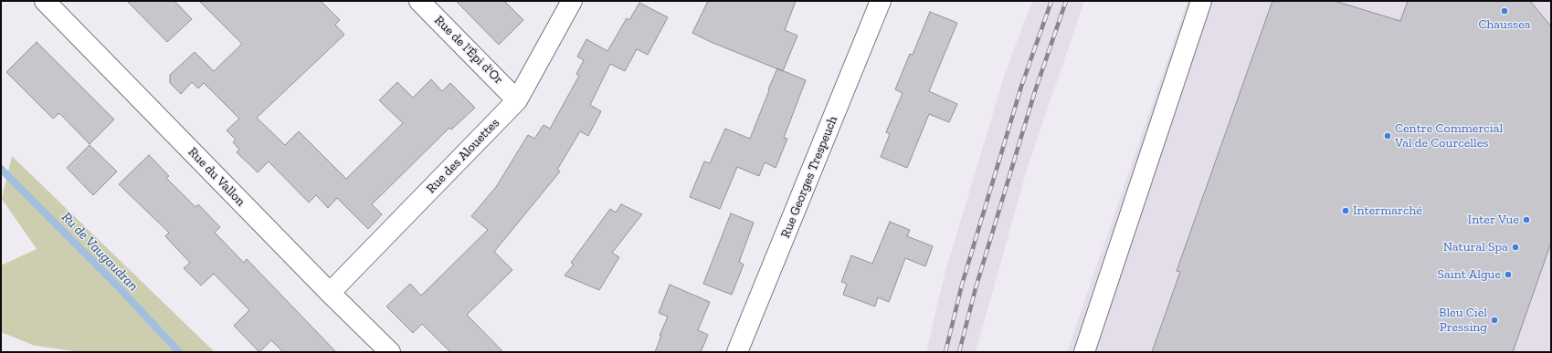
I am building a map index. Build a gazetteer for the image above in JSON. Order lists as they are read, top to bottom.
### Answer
{
  "streets": {
    "street": [
      "Rue de l'Épi d'Or",
      "Rue des Alouettes",
      "Rue du Vallon",
      "Rue Georges Trespeuch"
    ]
  },
  "crossings": [
    ["Rue de l'Épi d'Or", "Rue des Alouettes"],
    ["Rue des Alouettes", "Rue du Vallon"]
  ],
  "water": ["Ru de Vaugaudran"],
  "places": [
    "Chaussea",
    "Centre Commercial Val de Courcelles",
    "Intermarché",
    "Inter Vue",
    "Natural Spa",
    "Saint Algue",
    "Bleu Ciel Pressing"
  ]
}
